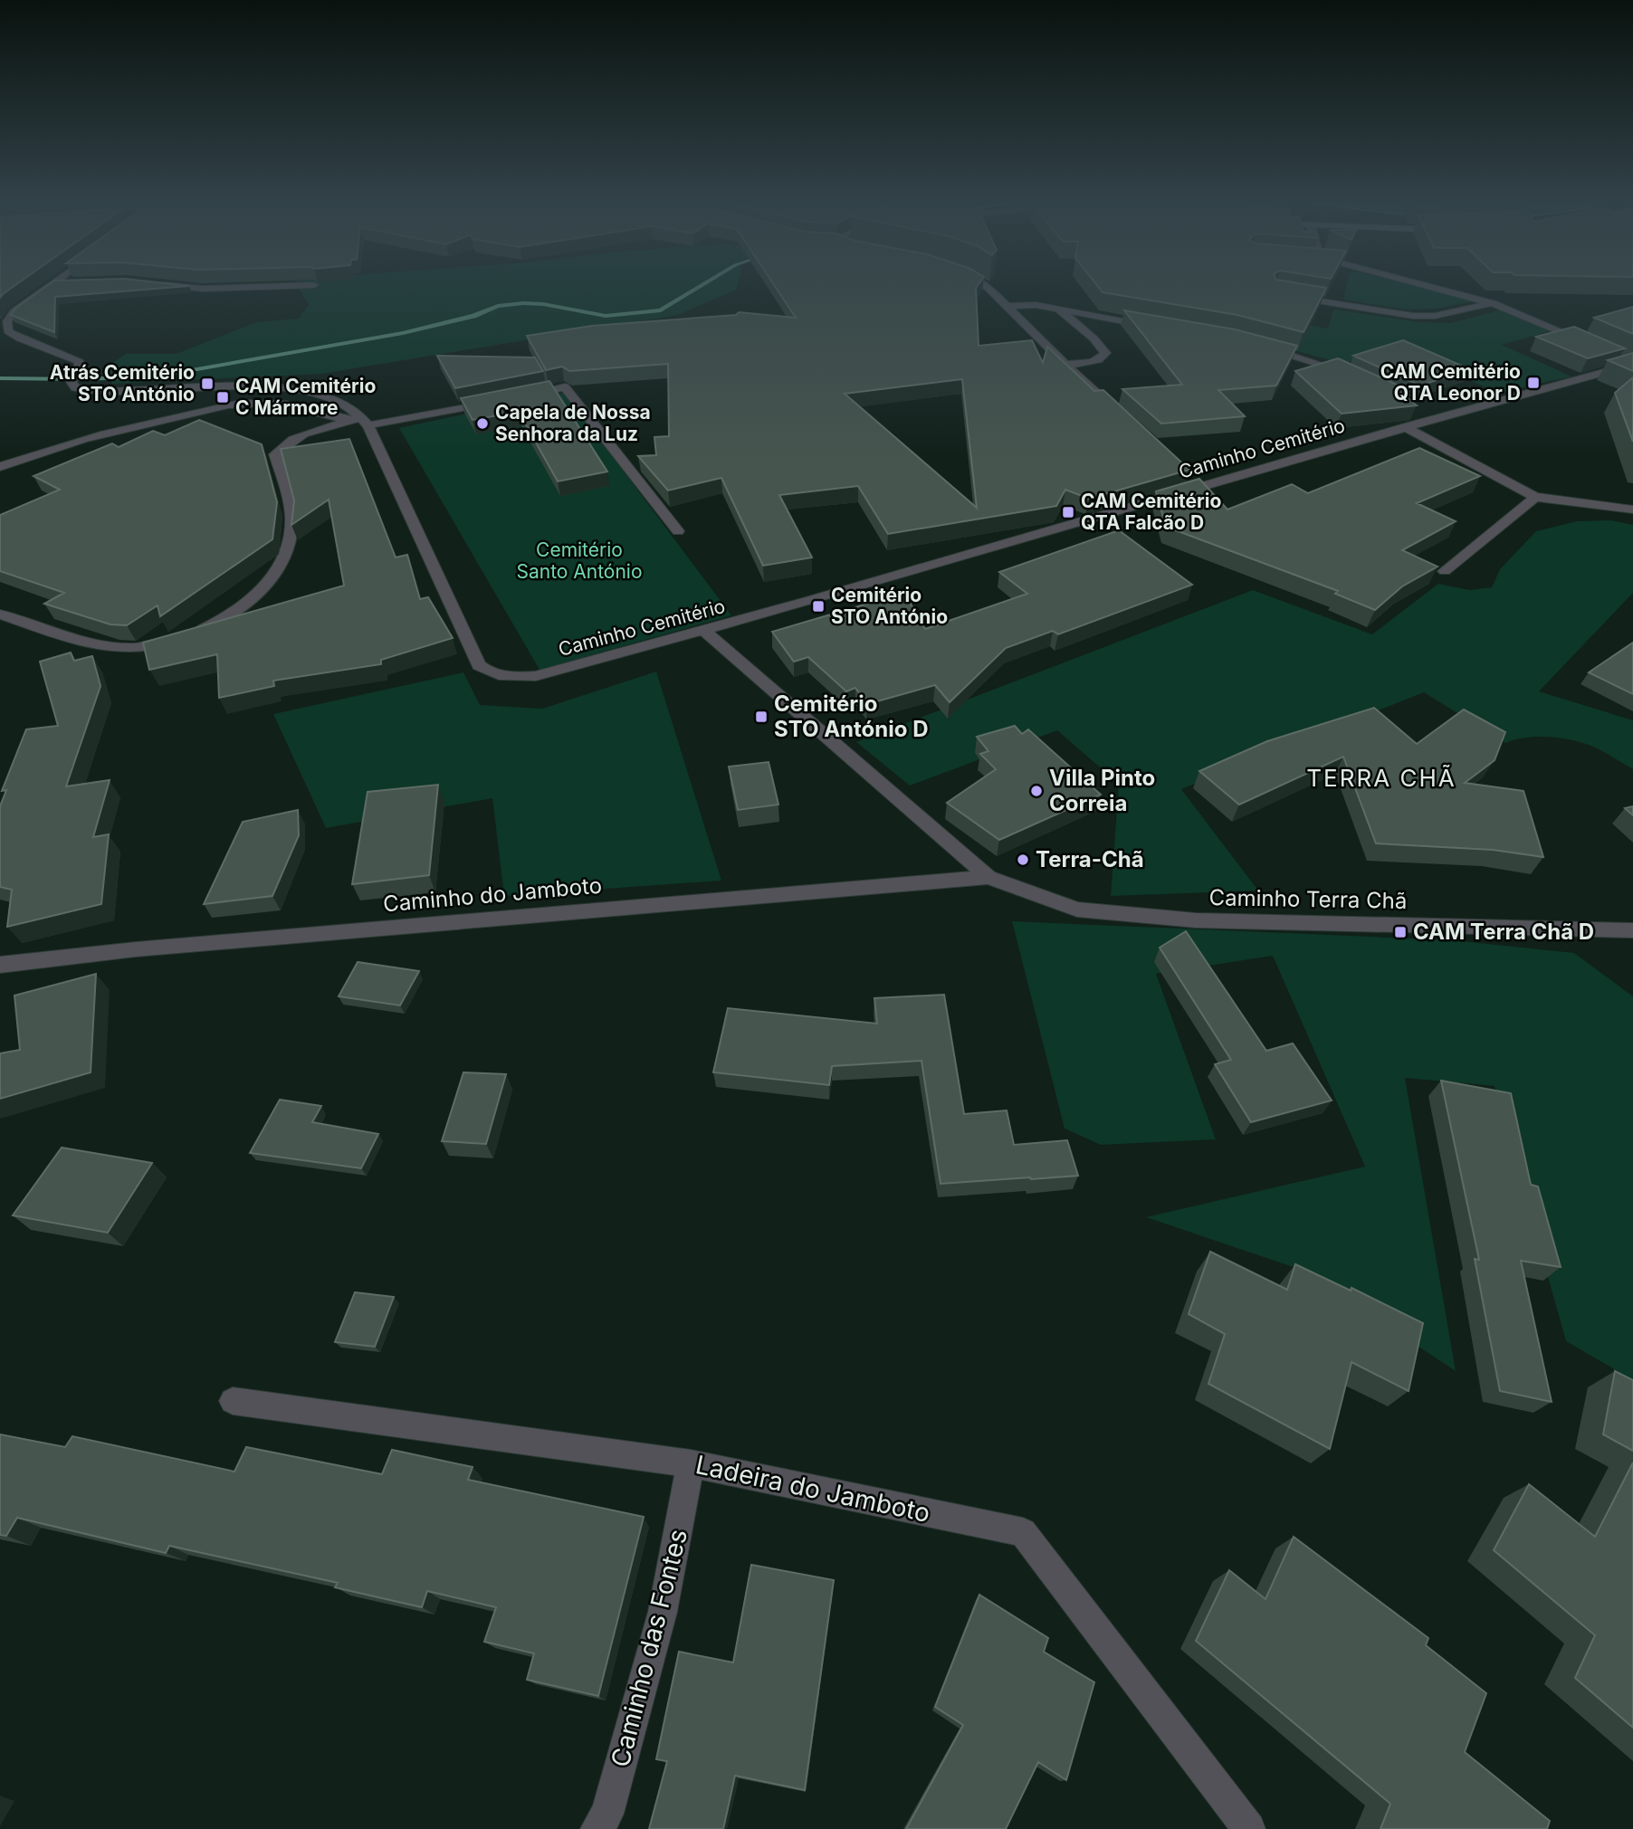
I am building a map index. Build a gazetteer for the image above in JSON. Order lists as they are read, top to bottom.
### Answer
{
  "streets": {
    "street": [
      "Caminho Cemitério",
      "Caminho do Jamboto",
      "Caminho Terra Chã",
      "Ladeira do Jamboto",
      "Caminho das Fontes"
    ]
  },
  "crossings": [
    ["Caminho do Jamboto", "Caminho Terra Chã"],
    ["Ladeira do Jamboto", "Caminho das Fontes"]
  ],
  "districts": ["TERRA CHÃ"],
  "parks": ["Cemitério Santo António"],
  "places": {
    "transit": [
      "CAM Cemitério QTA Leonor D",
      "Atrás Cemitério STO António",
      "CAM Cemitério C Mármore",
      "CAM Cemitério QTA Falcão D",
      "Cemitério STO António",
      "Cemitério STO António D",
      "CAM Terra Chã D"
    ],
    "other": ["Capela de Nossa Senhora da Luz", "Villa Pinto Correia", "Terra-Chã"]
  }
}
